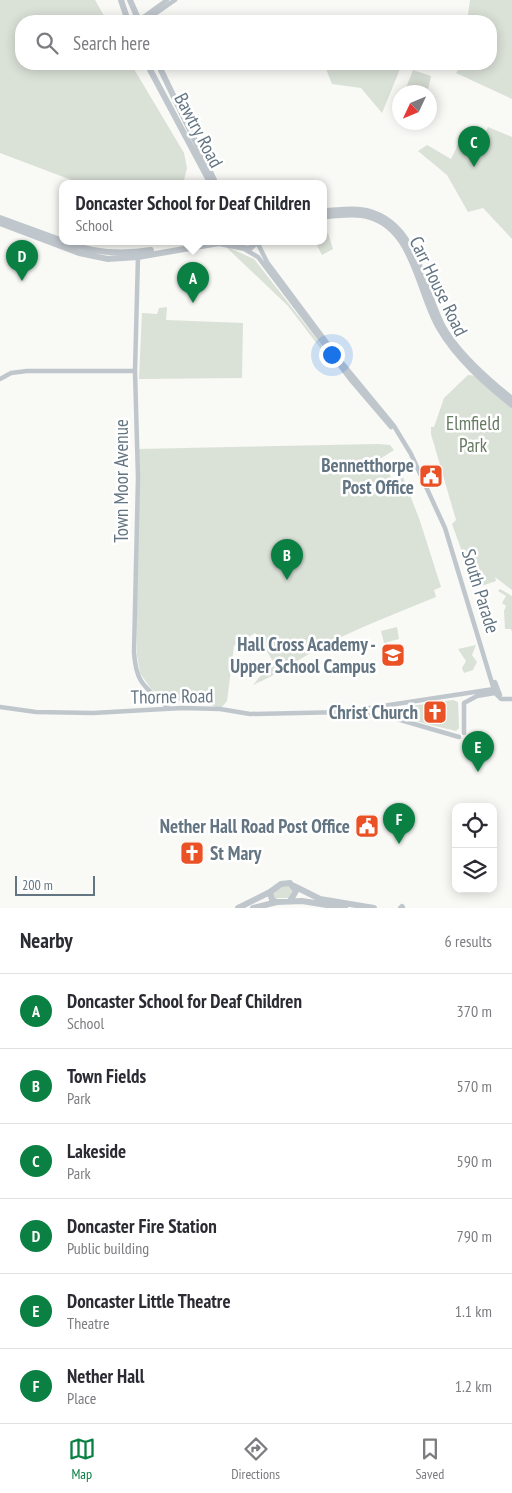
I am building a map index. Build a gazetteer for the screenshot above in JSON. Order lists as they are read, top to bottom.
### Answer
{
  "streets": {
    "highway": ["Bawtry Road", "Carr House Road"],
    "street": ["Town Moor Avenue", "South Parade", "Thorne Road"]
  },
  "crossings": [
    ["Town Moor Avenue", "Thorne Road"],
    ["South Parade", "Thorne Road"]
  ],
  "parks": ["Elmfield Park"],
  "places": {
    "public building": ["Bennetthorpe Post Office", "Nether Hall Road Post Office"],
    "school or university": ["Hall Cross Academy - Upper School Campus"],
    "church": ["Christ Church", "St Mary"]
  },
  "scale_bar": "200 m",
  "north": "bottom left",
  "page": {
    "search": "Search here",
    "pins": [
      "C",
      "D",
      "A",
      "B",
      "E",
      "F"
    ],
    "popup": ["Doncaster School for Deaf Children", "School"],
    "scale": "200 m",
    "heading": ["Nearby", "6 results"],
    "list": [
      {
        "mark": "A",
        "name": "Doncaster School for Deaf Children",
        "note": "School",
        "value": "370 m"
      },
      {
        "mark": "B",
        "name": "Town Fields",
        "note": "Park",
        "value": "570 m"
      },
      {
        "mark": "C",
        "name": "Lakeside",
        "note": "Park",
        "value": "590 m"
      },
      {
        "mark": "D",
        "name": "Doncaster Fire Station",
        "note": "Public building",
        "value": "790 m"
      },
      {
        "mark": "E",
        "name": "Doncaster Little Theatre",
        "note": "Theatre",
        "value": "1.1 km"
      },
      {
        "mark": "F",
        "name": "Nether Hall",
        "note": "Place",
        "value": "1.2 km"
      }
    ],
    "nav": ["Map", "Directions", "Saved"]
  }
}
